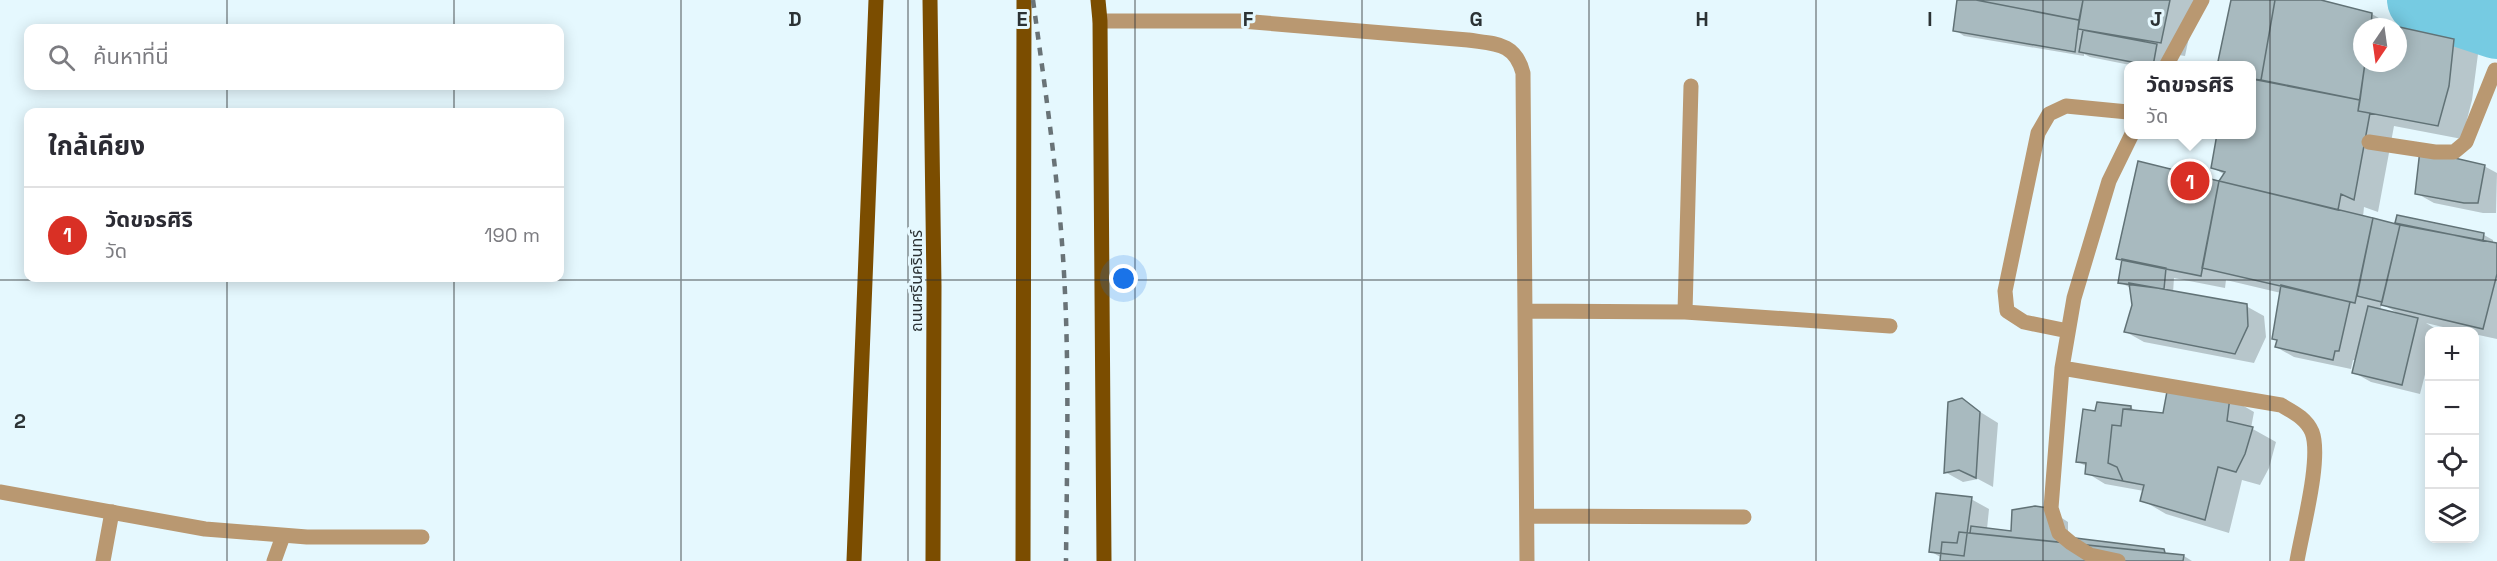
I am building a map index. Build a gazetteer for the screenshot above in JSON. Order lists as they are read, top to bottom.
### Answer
{
  "streets": {
    "main road": ["ถนนศรีนครินทร์"]
  },
  "north": "bottom",
  "page": {
    "search": "ค้นหาที่นี่",
    "popup": ["วัดขจรศิริ", "วัด"],
    "heading": "ใกล้เคียง",
    "pins": "1",
    "list": [
      {
        "mark": "1",
        "name": "วัดขจรศิริ",
        "note": "วัด",
        "value": "190 m"
      }
    ],
    "map_buttons": ["+", "−"]
  },
  "grid": {
    "columns": [
      "D",
      "E",
      "F",
      "G",
      "H",
      "I",
      "J"
    ],
    "rows": ["2"]
  }
}
